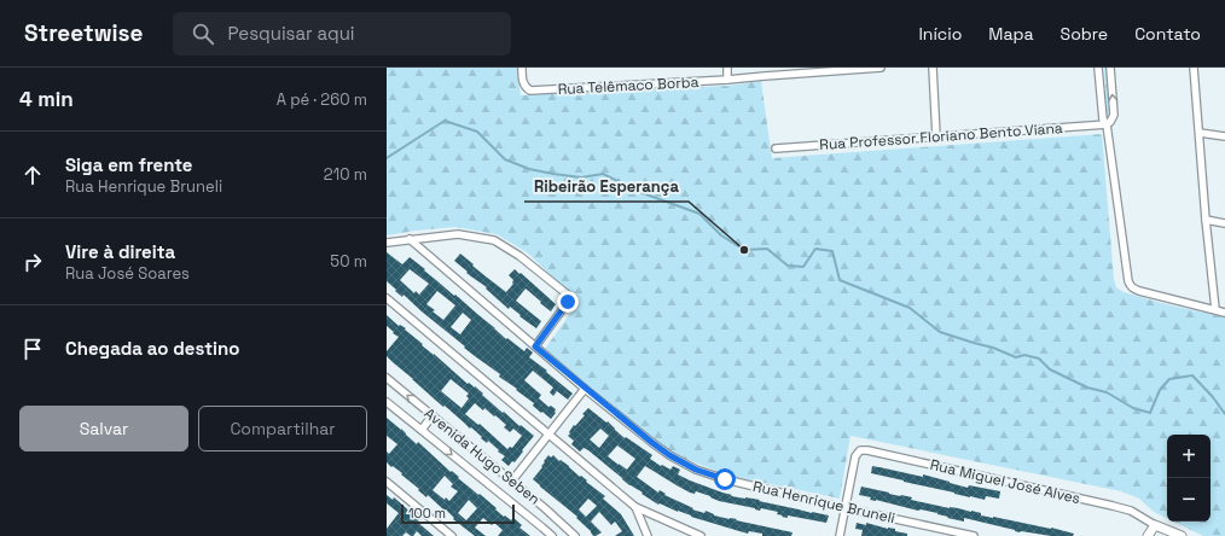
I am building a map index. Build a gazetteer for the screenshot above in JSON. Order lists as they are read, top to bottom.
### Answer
{
  "streets": {
    "street": [
      "Rua Telêmaco Borba",
      "Rua Professor Floriano Bento Viana",
      "Avenida Hugo Seben",
      "Rua Miguel José Alves",
      "Rua Henrique Bruneli"
    ]
  },
  "crossings": [
    ["Rua Miguel José Alves", "Rua Henrique Bruneli"]
  ],
  "places": ["Ribeirão Esperança"],
  "scale_bar": "100 m",
  "page": {
    "header": "Streetwise",
    "search": "Pesquisar aqui",
    "nav": [
      "Início",
      "Mapa",
      "Sobre",
      "Contato"
    ],
    "heading": ["4 min", "A pé · 260 m"],
    "list": [
      ["Siga em frente", "Rua Henrique Bruneli", "210 m"],
      ["Vire à direita", "Rua José Soares", "50 m"],
      "Chegada ao destino"
    ],
    "buttons": ["Salvar", "Compartilhar"],
    "map_buttons": ["+", "−"],
    "scale": "100 m"
  }
}
